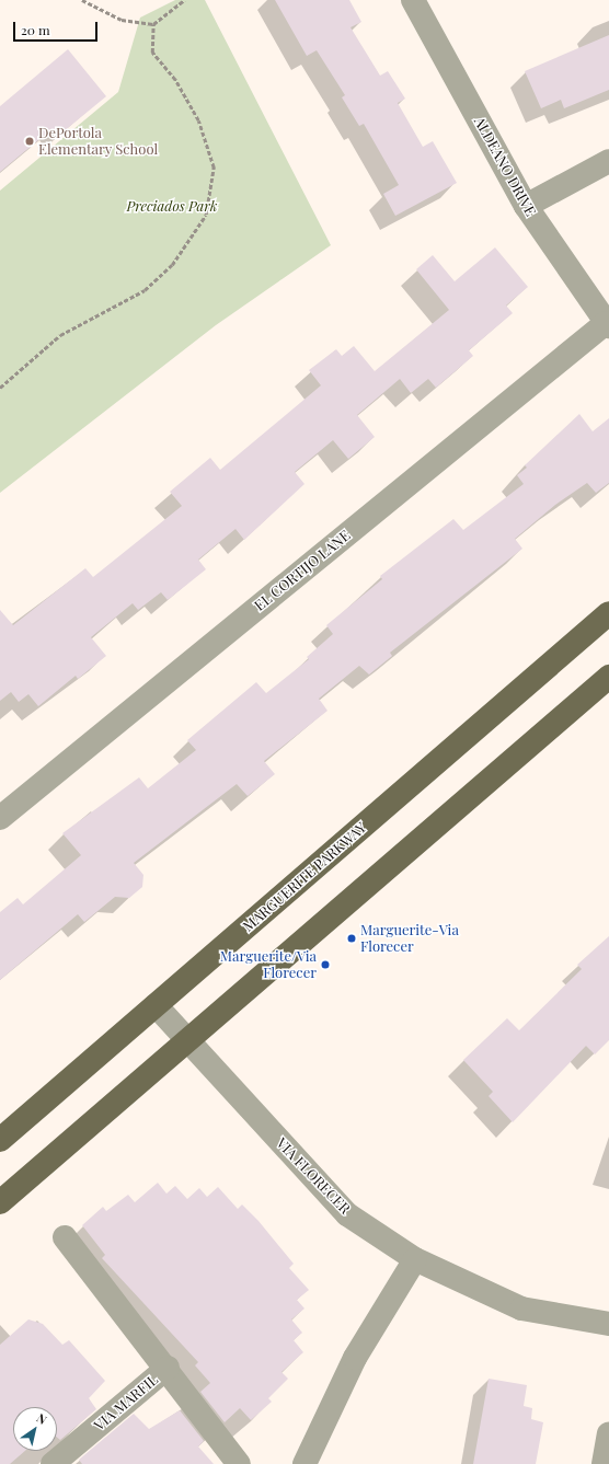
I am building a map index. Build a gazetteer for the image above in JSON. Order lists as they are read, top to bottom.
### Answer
{
  "streets": {
    "main road": ["MARGUERITE PARKWAY"],
    "street": [
      "ALDEANO DRIVE",
      "EL CORTIJO LANE",
      "VIA FLORECER",
      "VIA MARFIL"
    ]
  },
  "crossings": [
    ["ALDEANO DRIVE", "EL CORTIJO LANE"],
    ["MARGUERITE PARKWAY", "VIA FLORECER"]
  ],
  "parks": ["Preciados Park"],
  "places": ["DePortola Elementary School", "Marguerite-Via Florecer", "Marguerite/Via Florecer"],
  "scale_bar": "20 m",
  "north": "top right"
}
